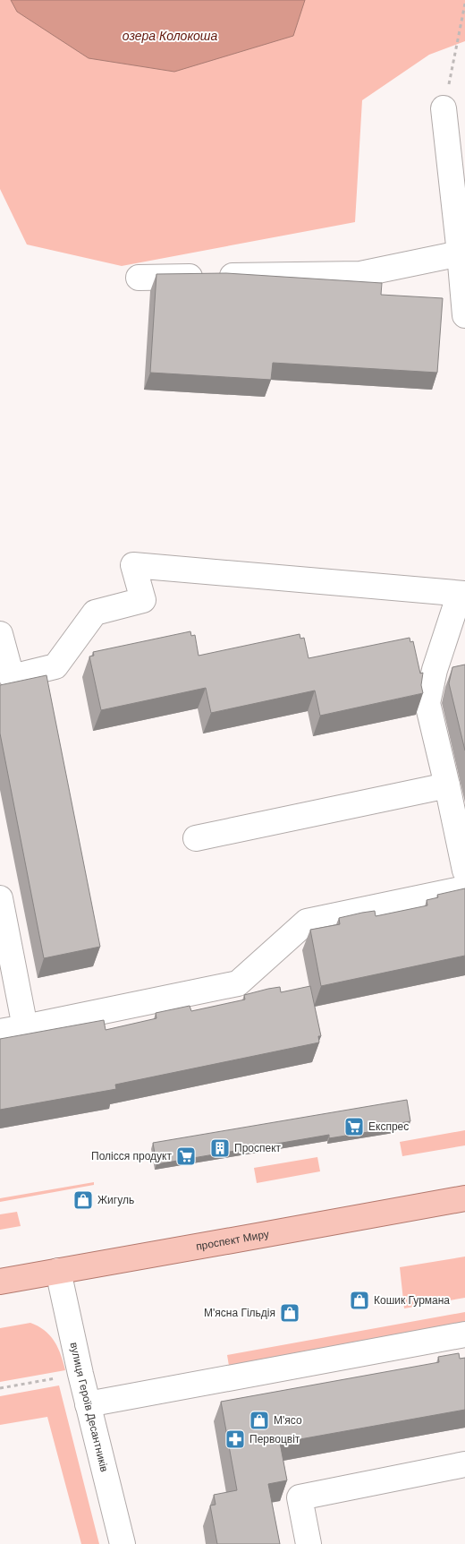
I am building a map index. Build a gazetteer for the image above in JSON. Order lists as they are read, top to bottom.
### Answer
{
  "streets": {
    "main road": ["проспект Миру"],
    "street": ["вулиця Героїв Десантників"]
  },
  "crossings": [
    ["проспект Миру", "вулиця Героїв Десантників"]
  ],
  "water": ["озера Колокоша"],
  "places": {
    "supermarket": ["Експрес", "Полісся продукт"],
    "building": ["Проспект"],
    "shop": [
      "Жигуль",
      "Кошик Гурмана",
      "М'ясна Гільдія",
      "М'ясо"
    ],
    "pharmacy": ["Первоцвіт"]
  }
}
